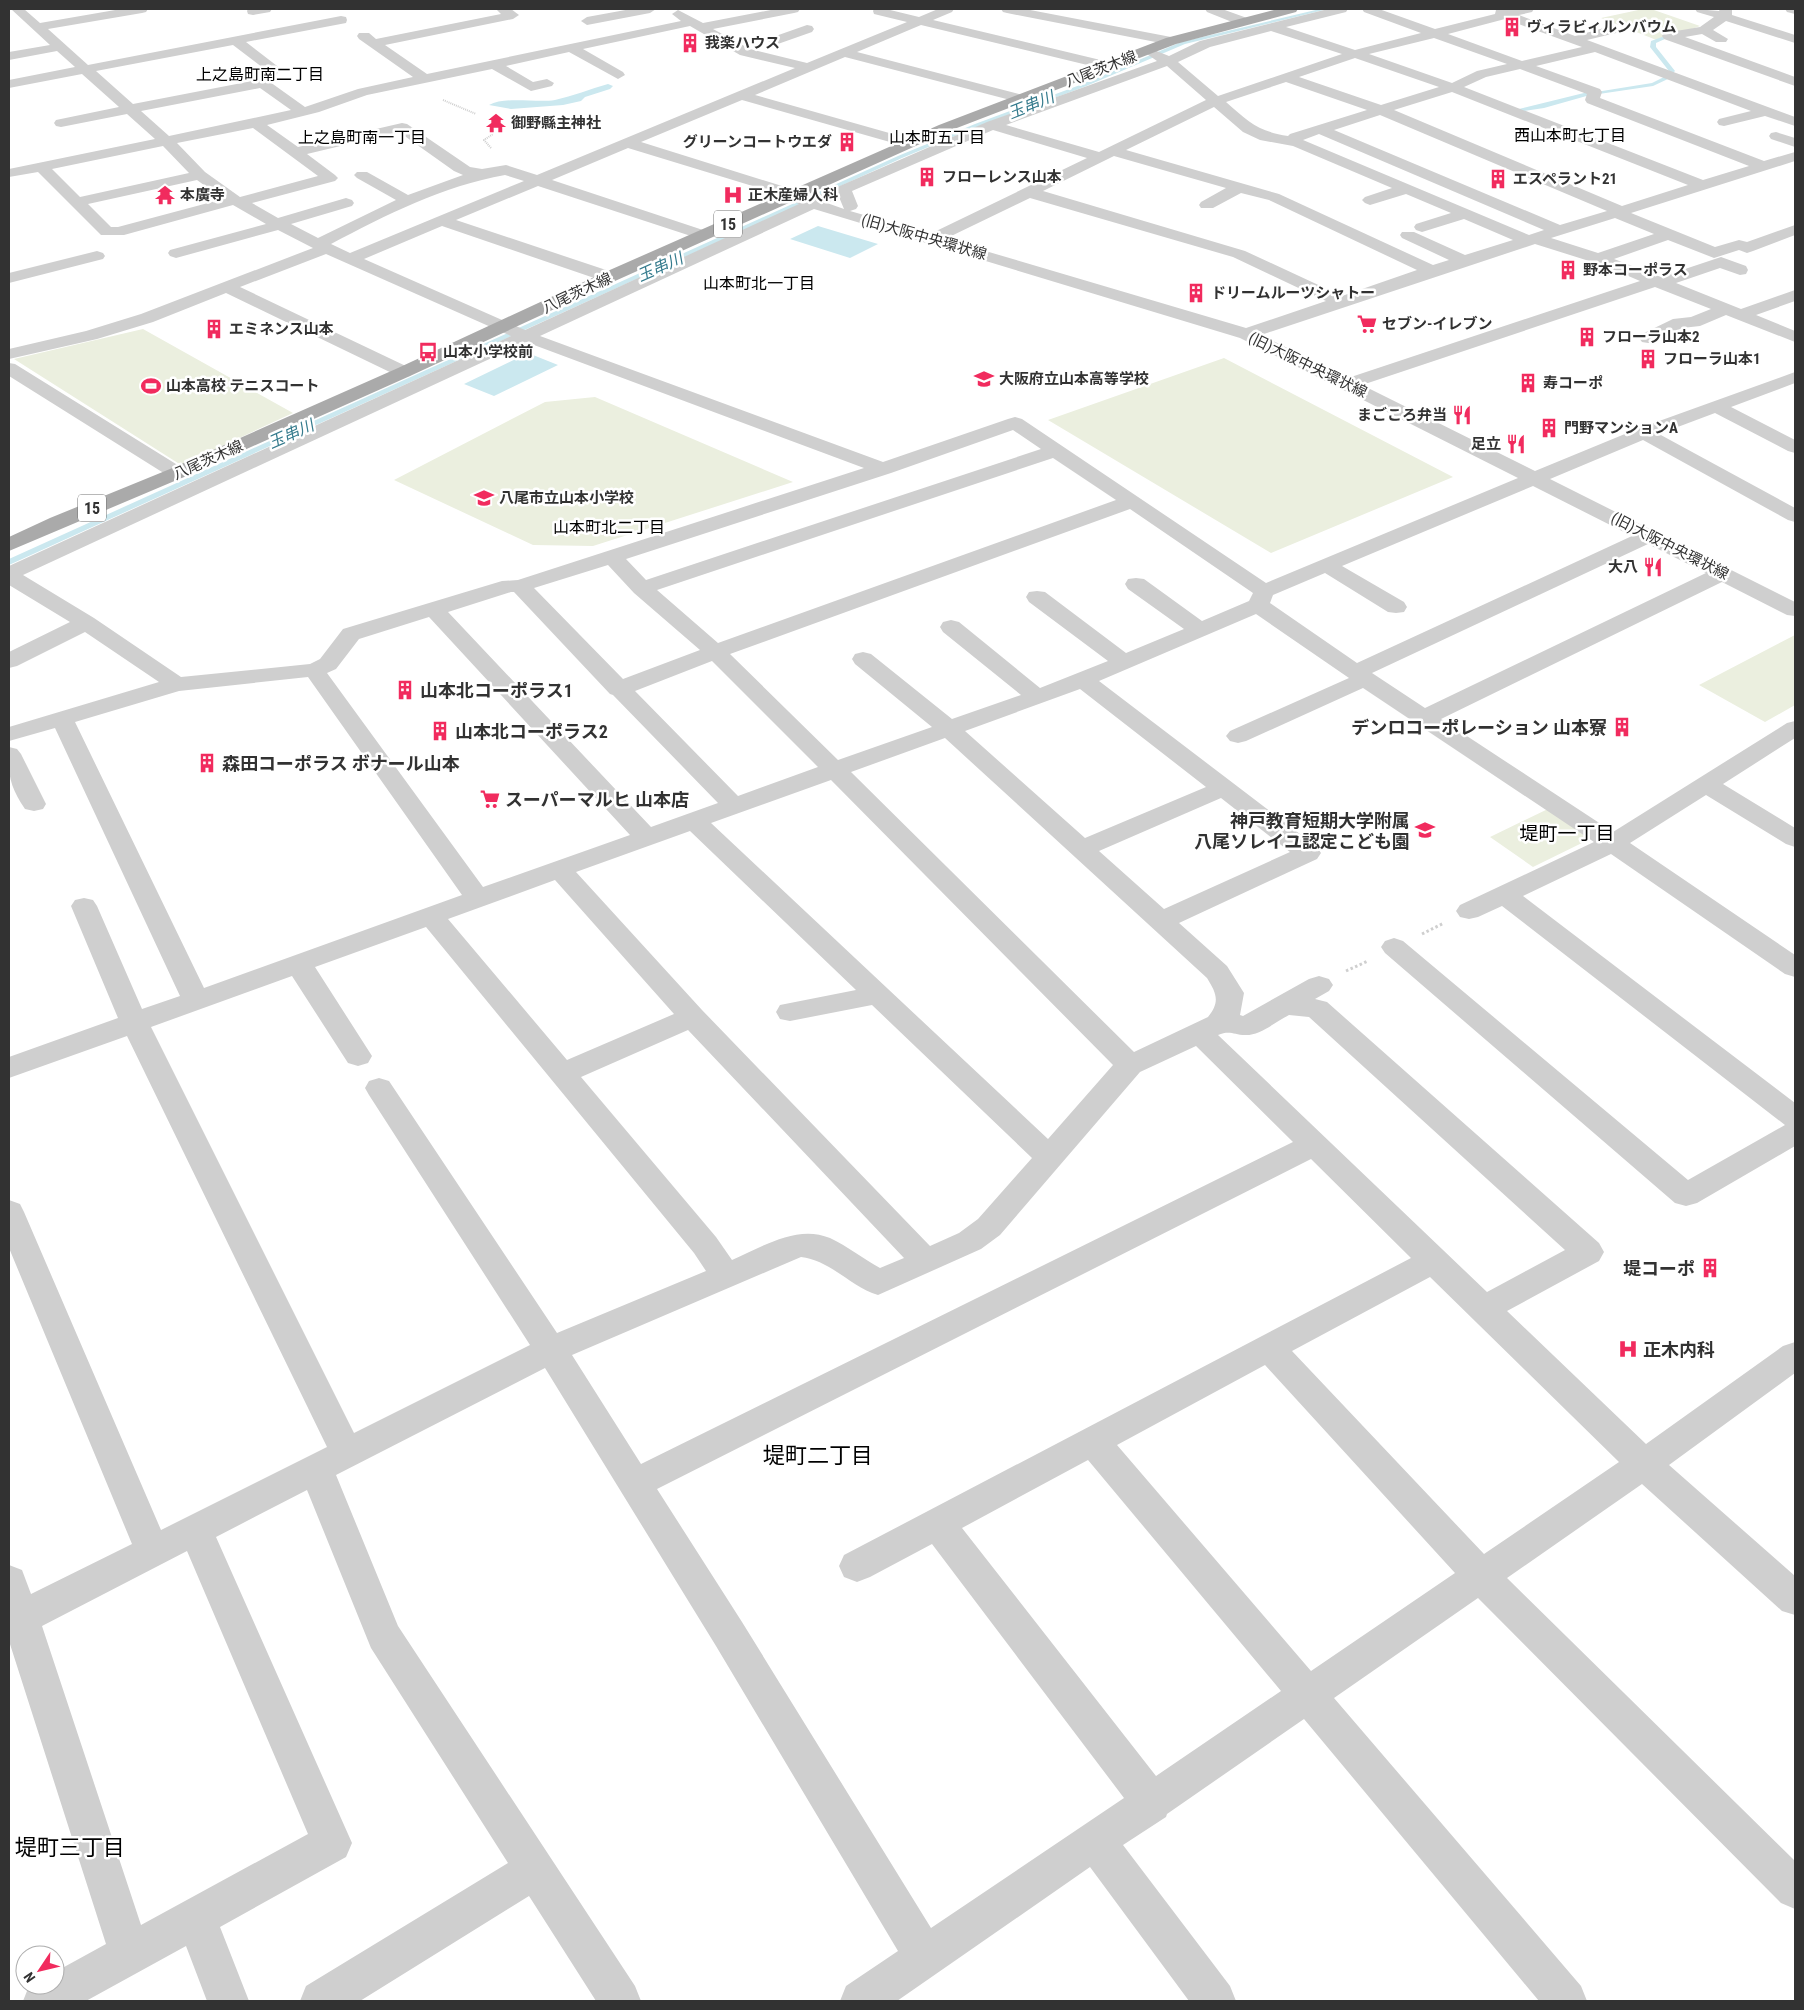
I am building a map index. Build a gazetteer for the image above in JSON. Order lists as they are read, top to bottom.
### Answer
{
  "streets": {
    "main road": ["八尾茨木線", "15"],
    "street": ["(旧)大阪中央環状線"]
  },
  "crossings": [
    ["八尾茨木線", "(旧)大阪中央環状線"]
  ],
  "districts": [
    "上之島町南二丁目",
    "西山本町七丁目",
    "上之島町南一丁目",
    "山本町五丁目",
    "山本町北一丁目",
    "山本町北二丁目",
    "堤町一丁目",
    "堤町二丁目",
    "堤町三丁目"
  ],
  "water": ["玉串川"],
  "places": {
    "building": [
      "ヴィラビィルンバウム",
      "我楽ハウス",
      "グリーンコートウエダ",
      "フローレンス山本",
      "エスペラント21",
      "野本コーポラス",
      "ドリームルーツシャトー",
      "エミネンス山本",
      "フローラ山本2",
      "フローラ山本1",
      "寿コーポ",
      "門野マンションA",
      "山本北コーポラス1",
      "デンロコーポレーション 山本寮",
      "山本北コーポラス2",
      "森田コーポラス ボナール山本",
      "堤コーポ"
    ],
    "temple": ["御野縣主神社", "本廣寺"],
    "hospital": ["正木産婦人科", "正木内科"],
    "supermarket": ["セブン-イレブン", "スーパーマルヒ 山本店"],
    "bus stop": ["山本小学校前"],
    "school or university": ["大阪府立山本高等学校", "八尾市立山本小学校", "神戸教育短期大学附属 八尾ソレイユ認定こども園"],
    "sports": ["山本高校 テニスコート"],
    "restaurant": ["まごころ弁当", "足立", "大八"]
  },
  "north": "bottom left"
}
